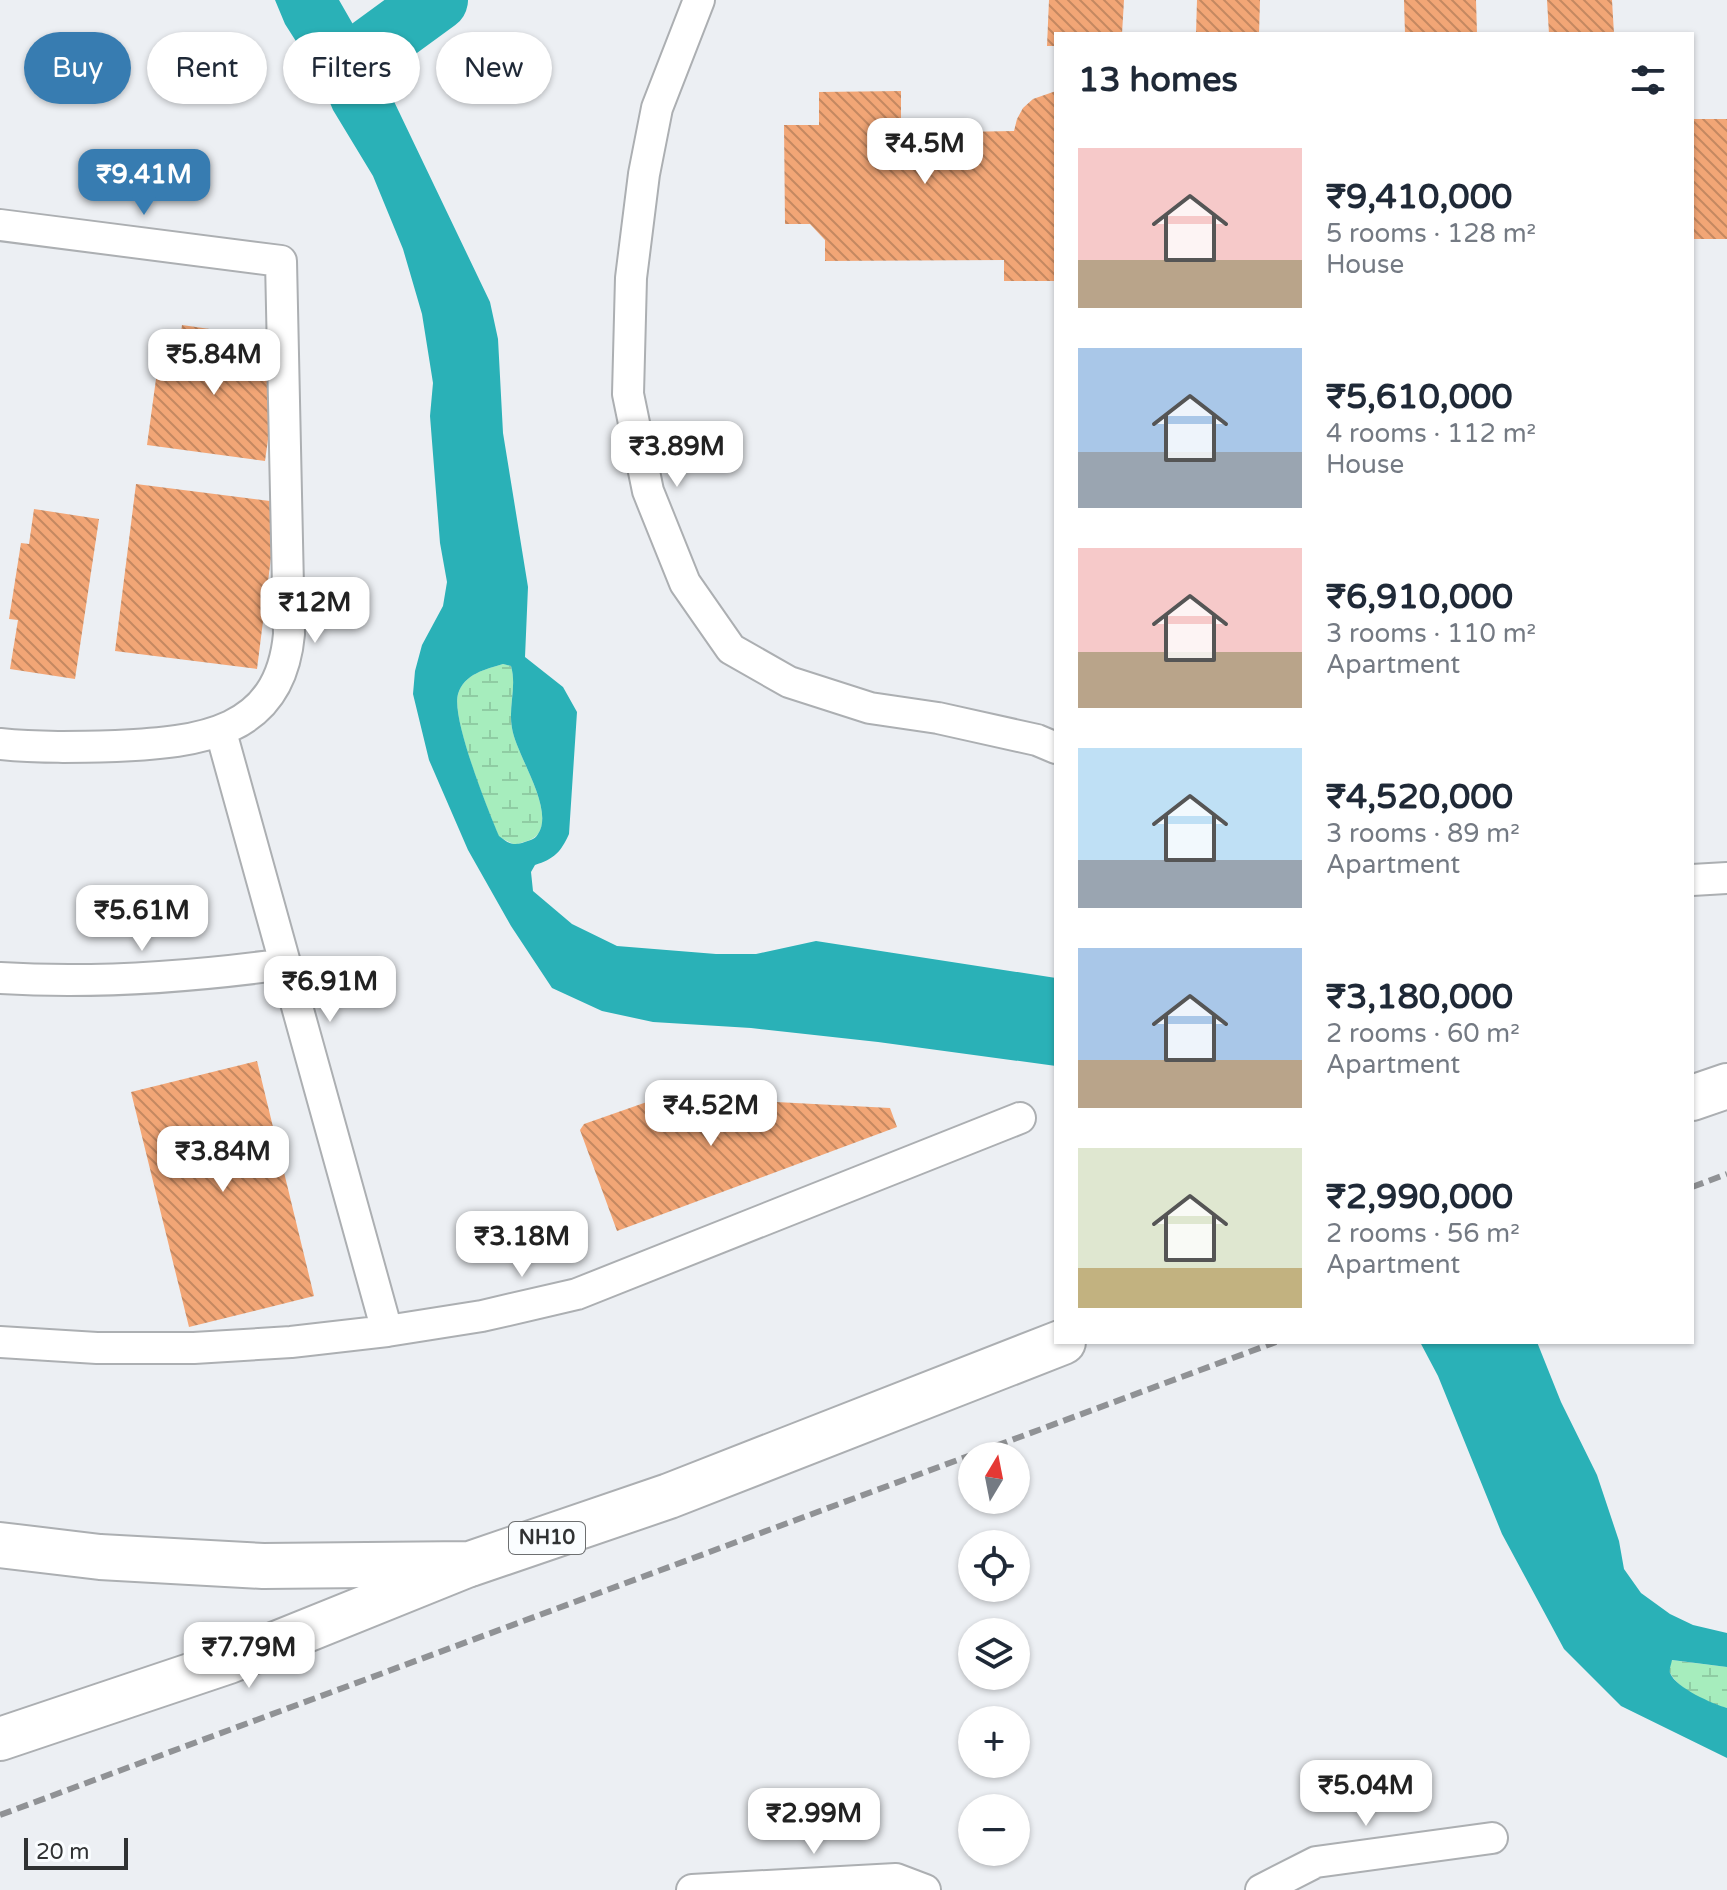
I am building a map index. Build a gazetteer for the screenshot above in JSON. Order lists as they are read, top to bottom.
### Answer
{
  "streets": {
    "highway": ["NH10"]
  },
  "scale_bar": "20 m",
  "north": "top",
  "page": {
    "chip": [
      "Buy",
      "Rent",
      "Filters",
      "New"
    ],
    "heading": "13 homes",
    "price": [
      "₹4.5M",
      "₹9.41M",
      "₹5.84M",
      "₹3.89M",
      "₹12M",
      "₹5.61M",
      "₹6.91M",
      "₹4.52M",
      "₹3.84M",
      "₹3.18M",
      "₹7.79M",
      "₹5.04M",
      "₹2.99M"
    ],
    "list": [
      {
        "name": "₹9,410,000",
        "note": "5 rooms · 128 m² · House"
      },
      {
        "name": "₹5,610,000",
        "note": "4 rooms · 112 m² · House"
      },
      {
        "name": "₹6,910,000",
        "note": "3 rooms · 110 m² · Apartment"
      },
      {
        "name": "₹4,520,000",
        "note": "3 rooms · 89 m² · Apartment"
      },
      {
        "name": "₹3,180,000",
        "note": "2 rooms · 60 m² · Apartment"
      },
      {
        "name": "₹2,990,000",
        "note": "2 rooms · 56 m² · Apartment"
      }
    ],
    "map_buttons": ["+", "−"],
    "scale": "20 m"
  }
}
